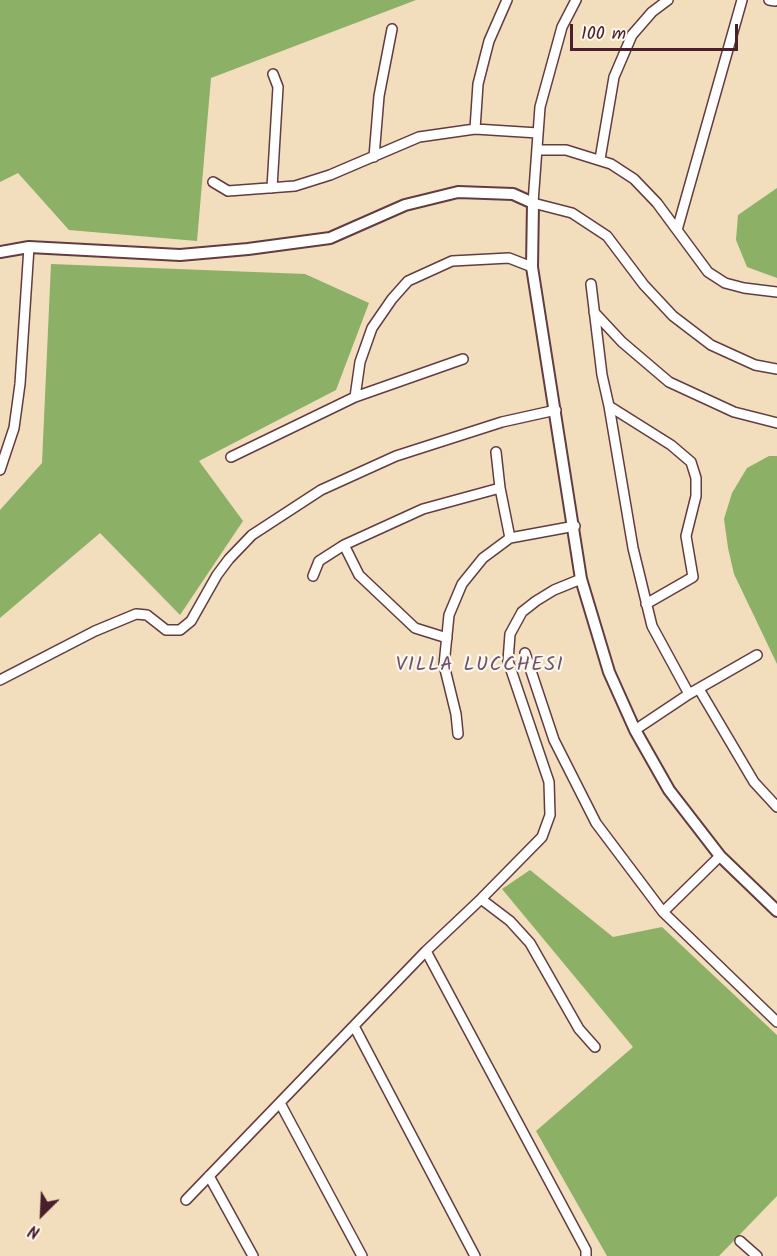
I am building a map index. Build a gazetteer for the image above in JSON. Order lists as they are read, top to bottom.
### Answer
{
  "districts": ["VILLA LUCCHESI"],
  "scale_bar": "100 m",
  "north": "bottom left"
}
